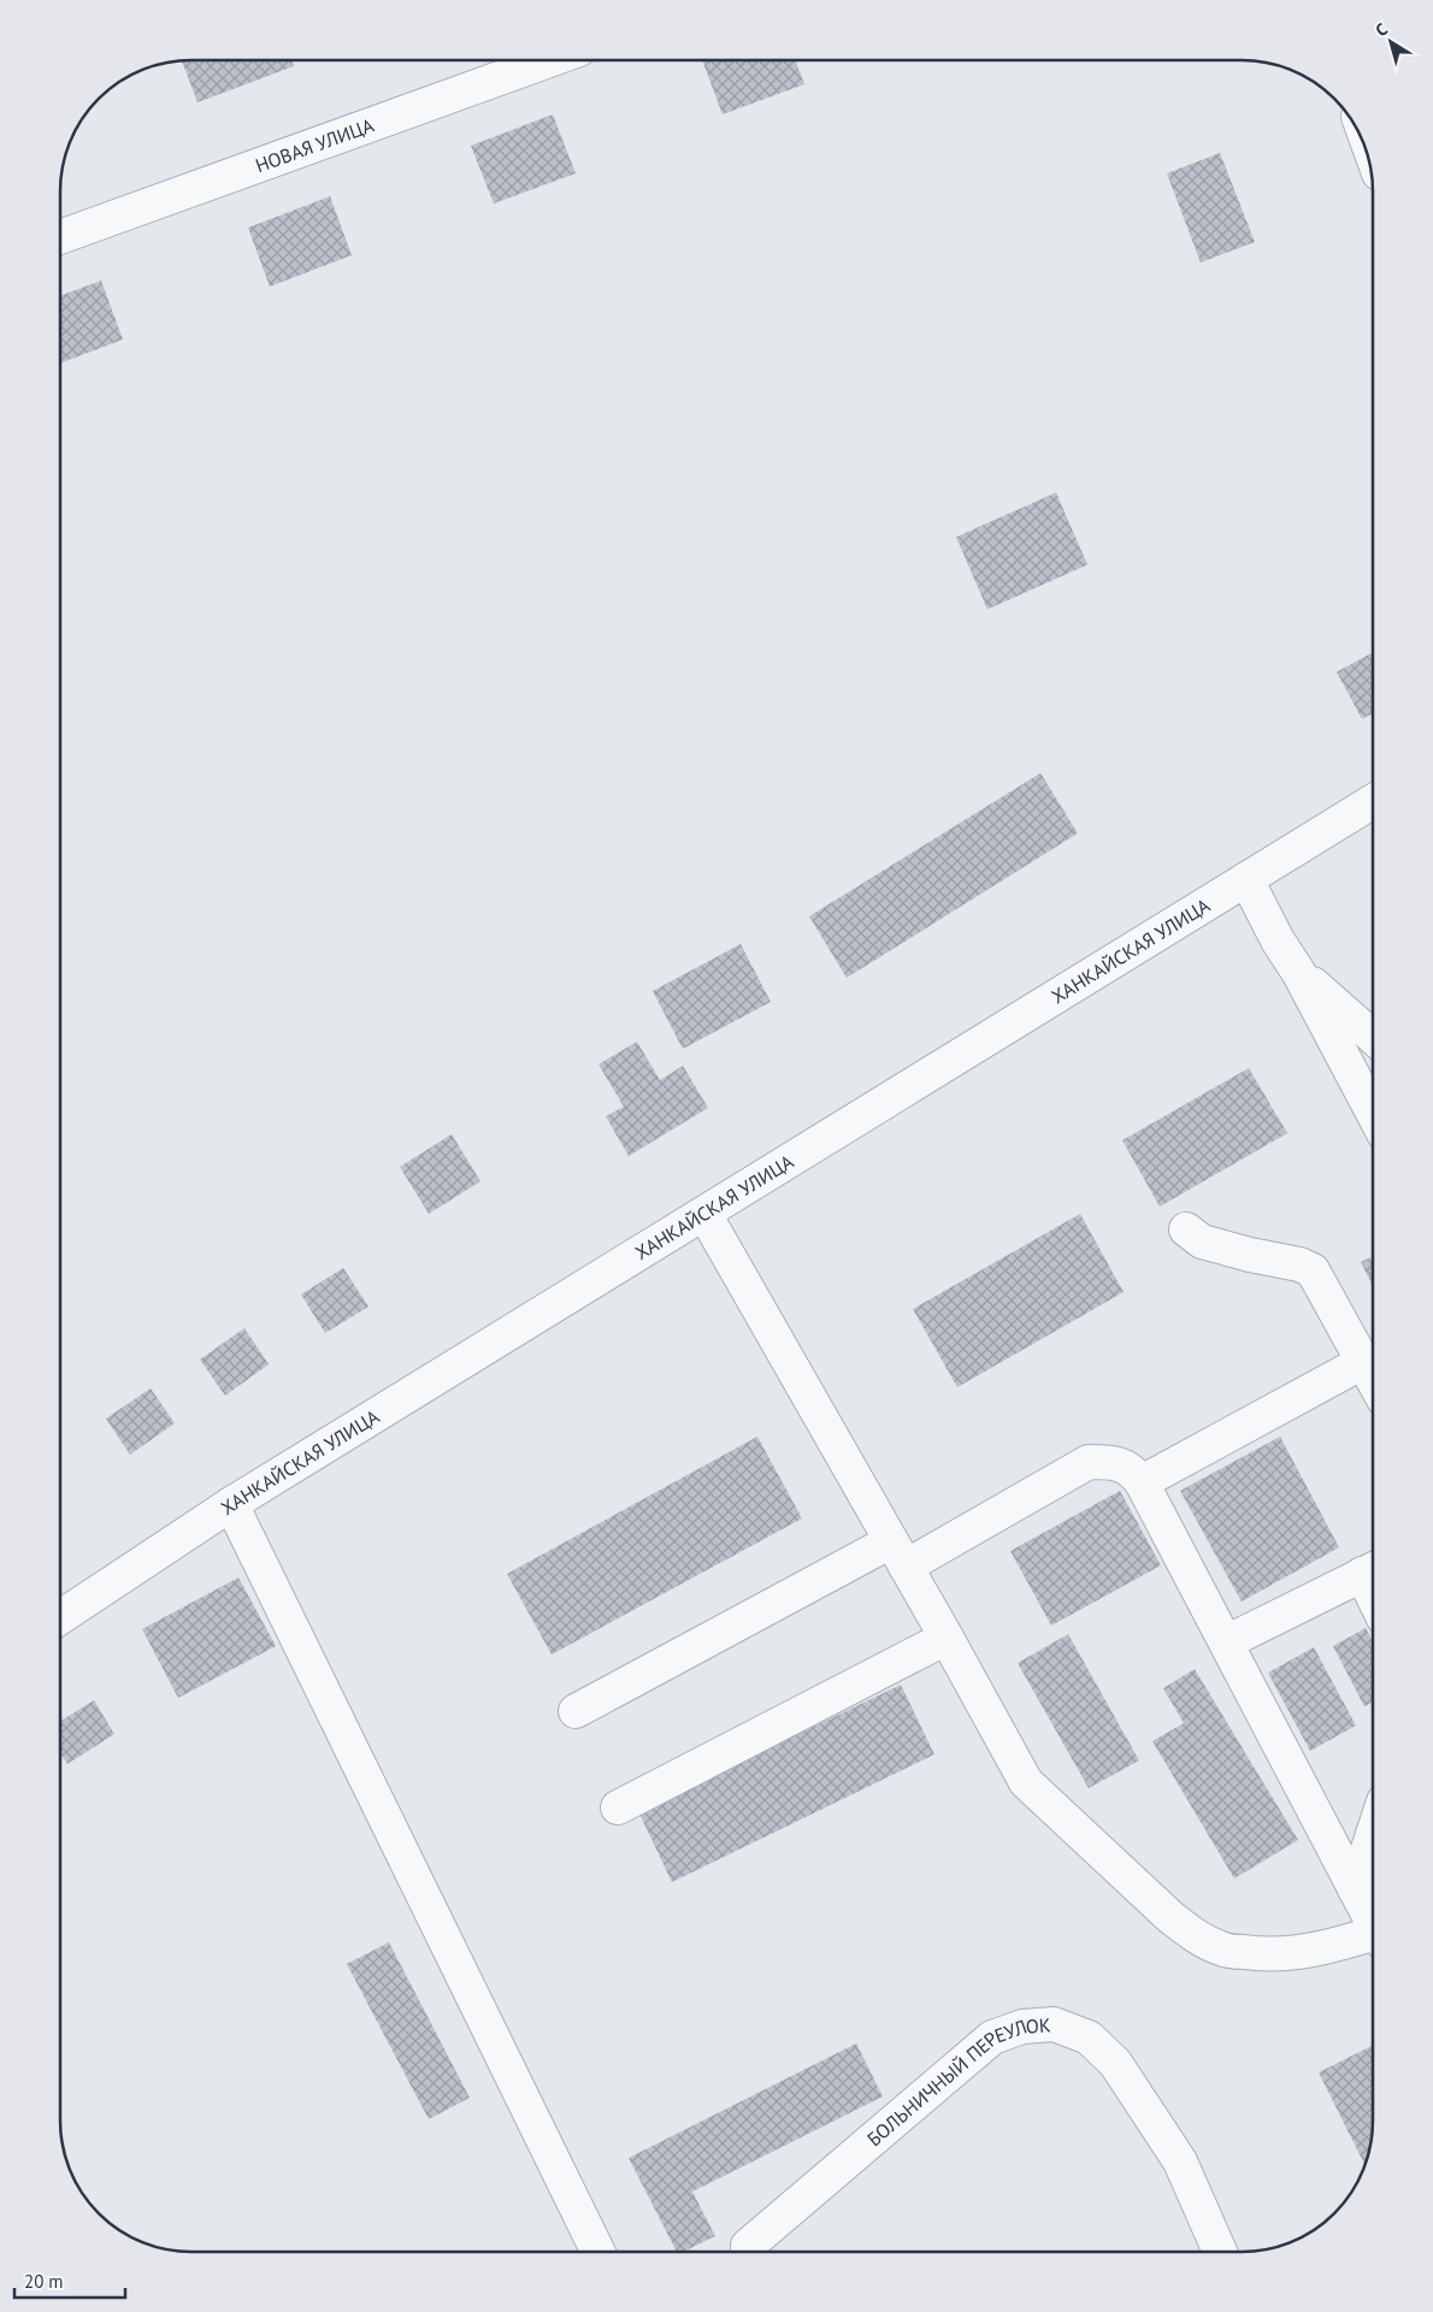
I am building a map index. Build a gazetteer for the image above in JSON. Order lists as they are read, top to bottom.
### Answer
{
  "streets": {
    "street": ["НОВАЯ УЛИЦА", "ХАНКАЙСКАЯ УЛИЦА", "БОЛЬНИЧНЫЙ ПЕРЕУЛОК"]
  },
  "scale_bar": "20 m",
  "north": "top left"
}
